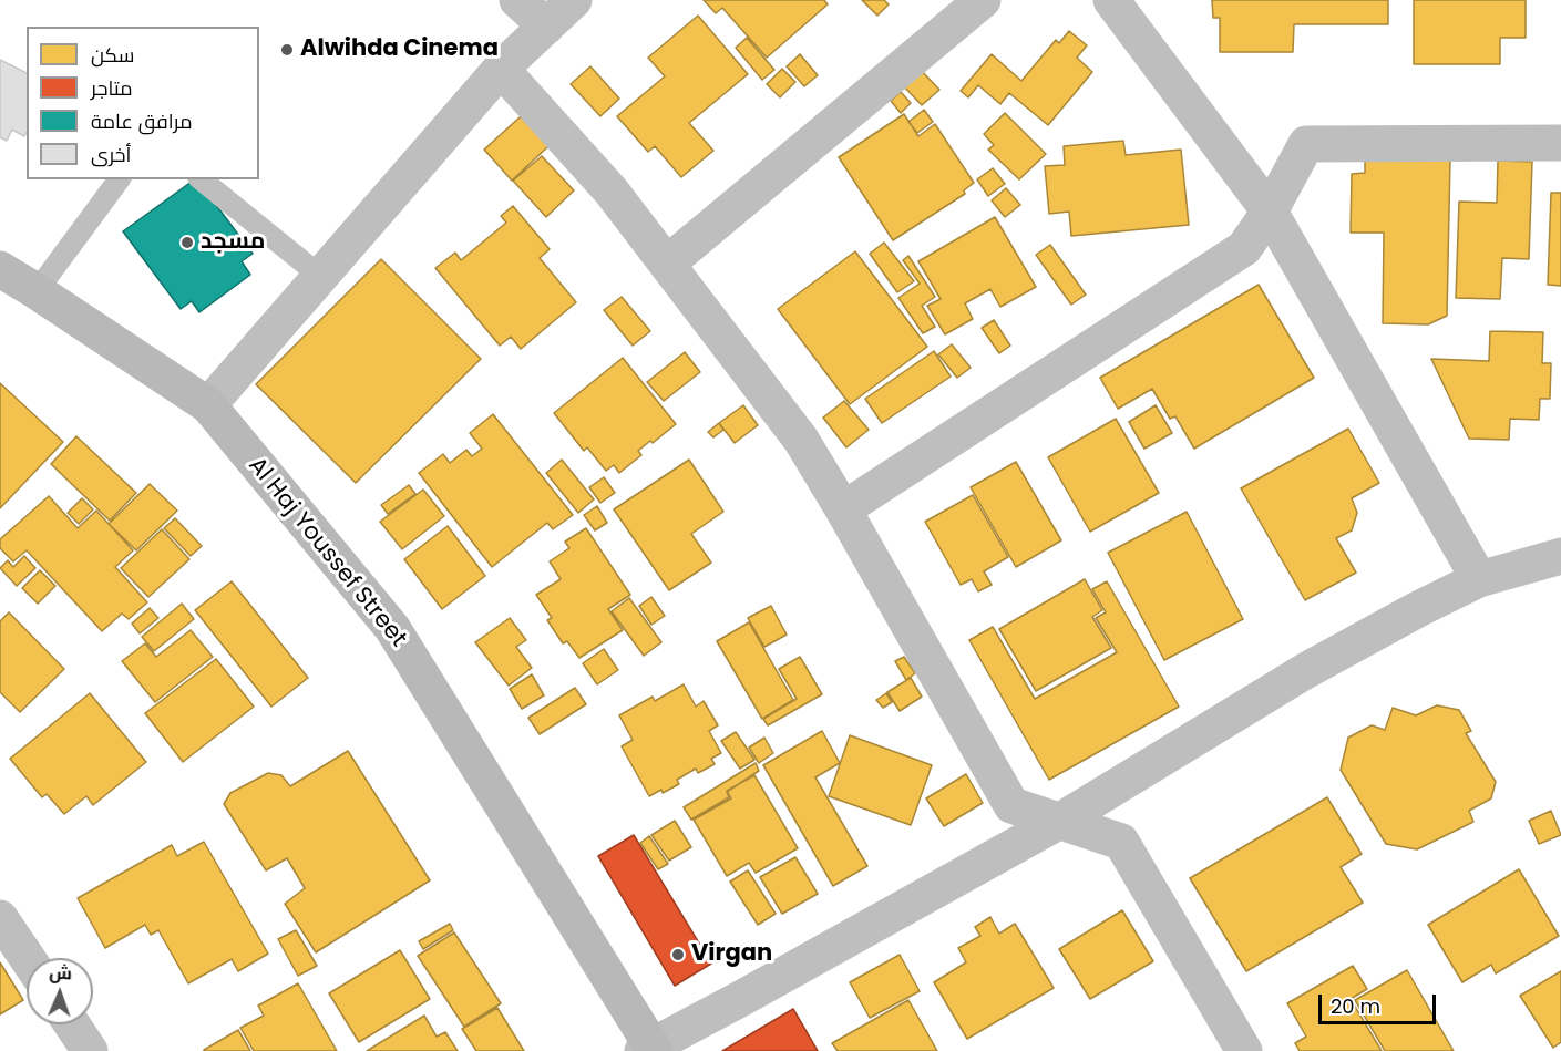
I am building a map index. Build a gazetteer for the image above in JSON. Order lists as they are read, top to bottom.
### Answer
{
  "streets": {
    "main road": ["Al Haj Youssef Street"]
  },
  "places": ["Alwihda Cinema", "مسجد", "Virgan"],
  "legend": [
    "سكن",
    "متاجر",
    "مرافق عامة",
    "أخرى"
  ],
  "scale_bar": "20 m",
  "north": "top"
}
